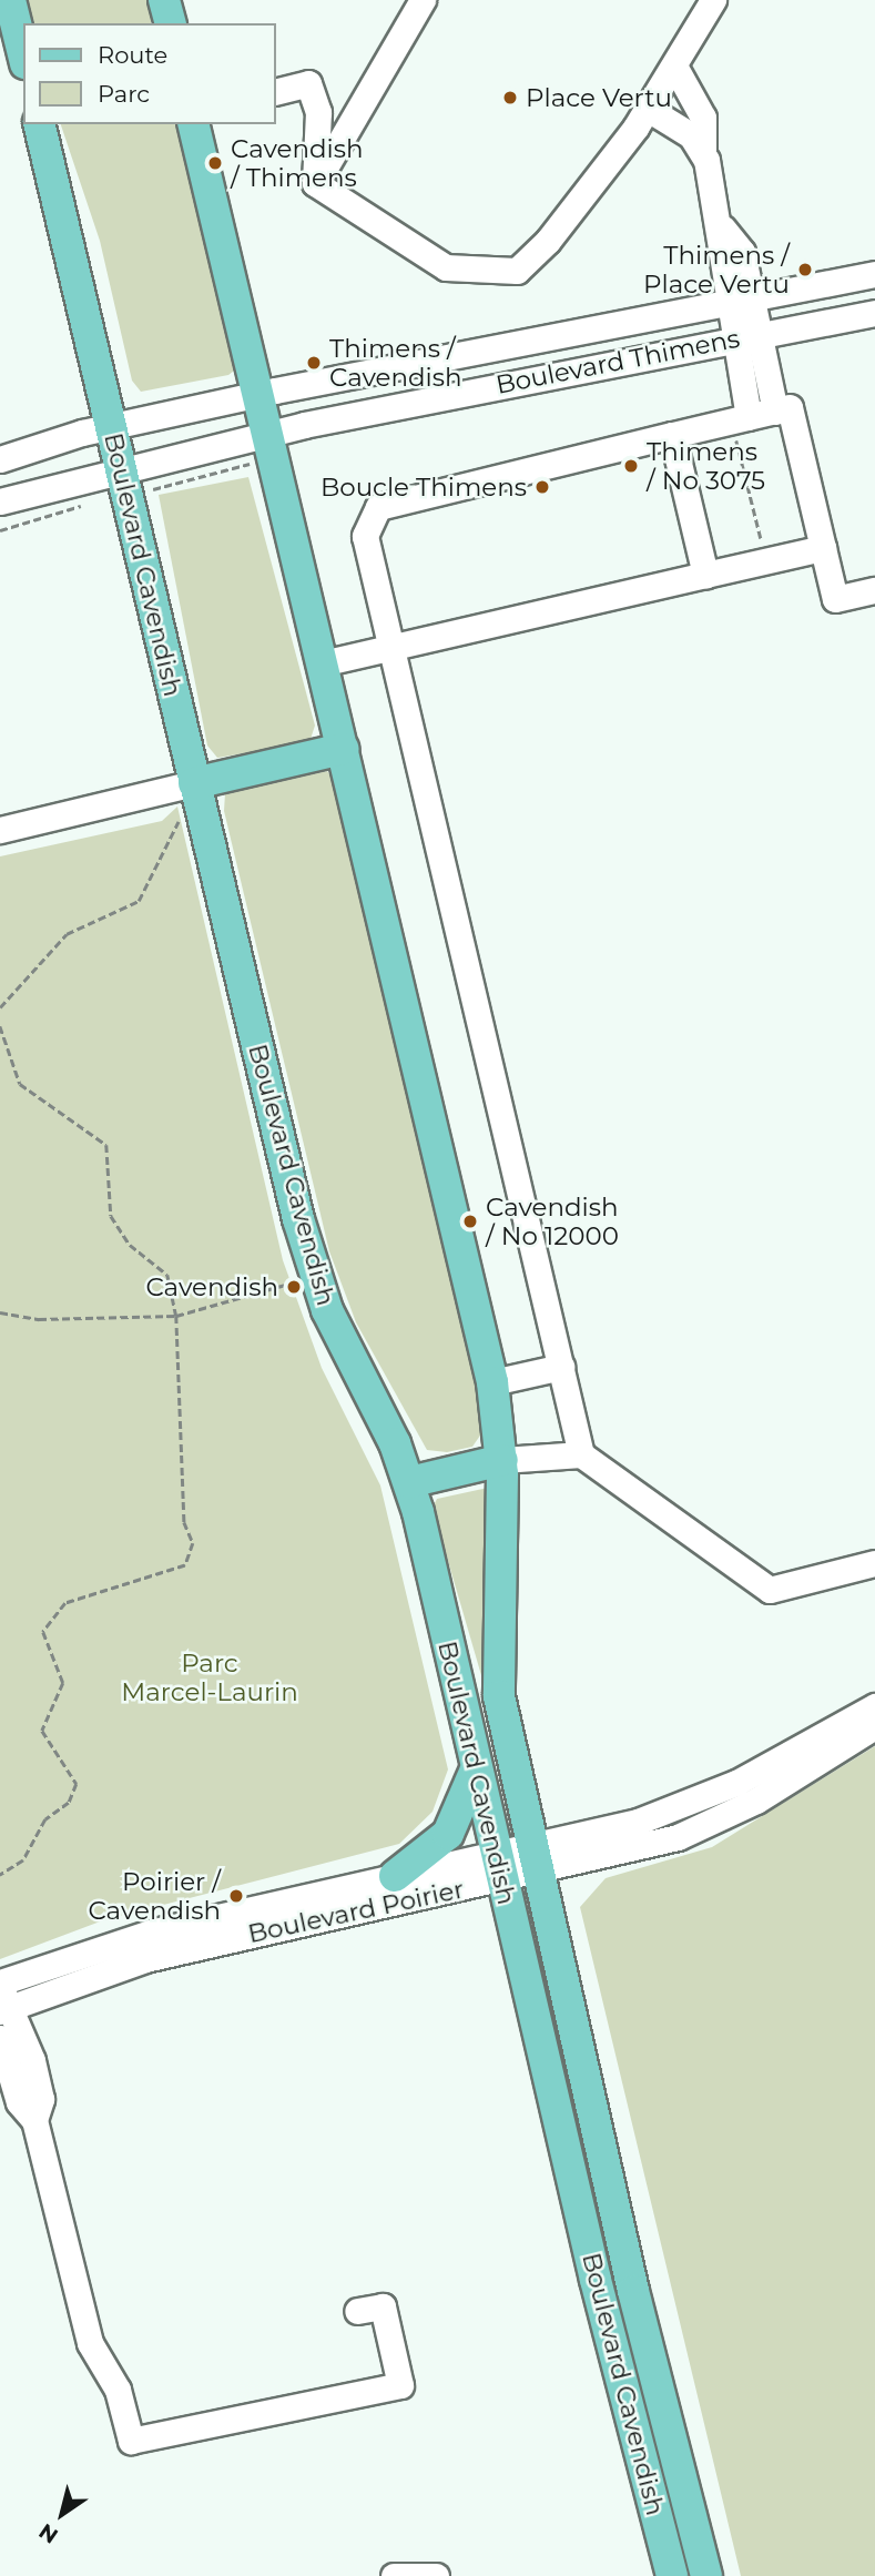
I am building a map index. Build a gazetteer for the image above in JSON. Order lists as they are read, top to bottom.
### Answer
{
  "streets": {
    "main road": ["Boulevard Cavendish"],
    "street": ["Boulevard Thimens", "Boulevard Poirier"]
  },
  "crossings": [
    ["Boulevard Thimens", "Boulevard Cavendish"],
    ["Boulevard Cavendish", "Boulevard Poirier"]
  ],
  "parks": ["Parc Marcel-Laurin"],
  "places": [
    "Place Vertu",
    "Cavendish / Thimens",
    "Thimens / Place Vertu",
    "Thimens / Cavendish",
    "Thimens / No 3075",
    "Boucle Thimens",
    "Cavendish / No 12000",
    "Cavendish",
    "Poirier / Cavendish"
  ],
  "legend": ["Route", "Parc"],
  "north": "bottom left"
}
